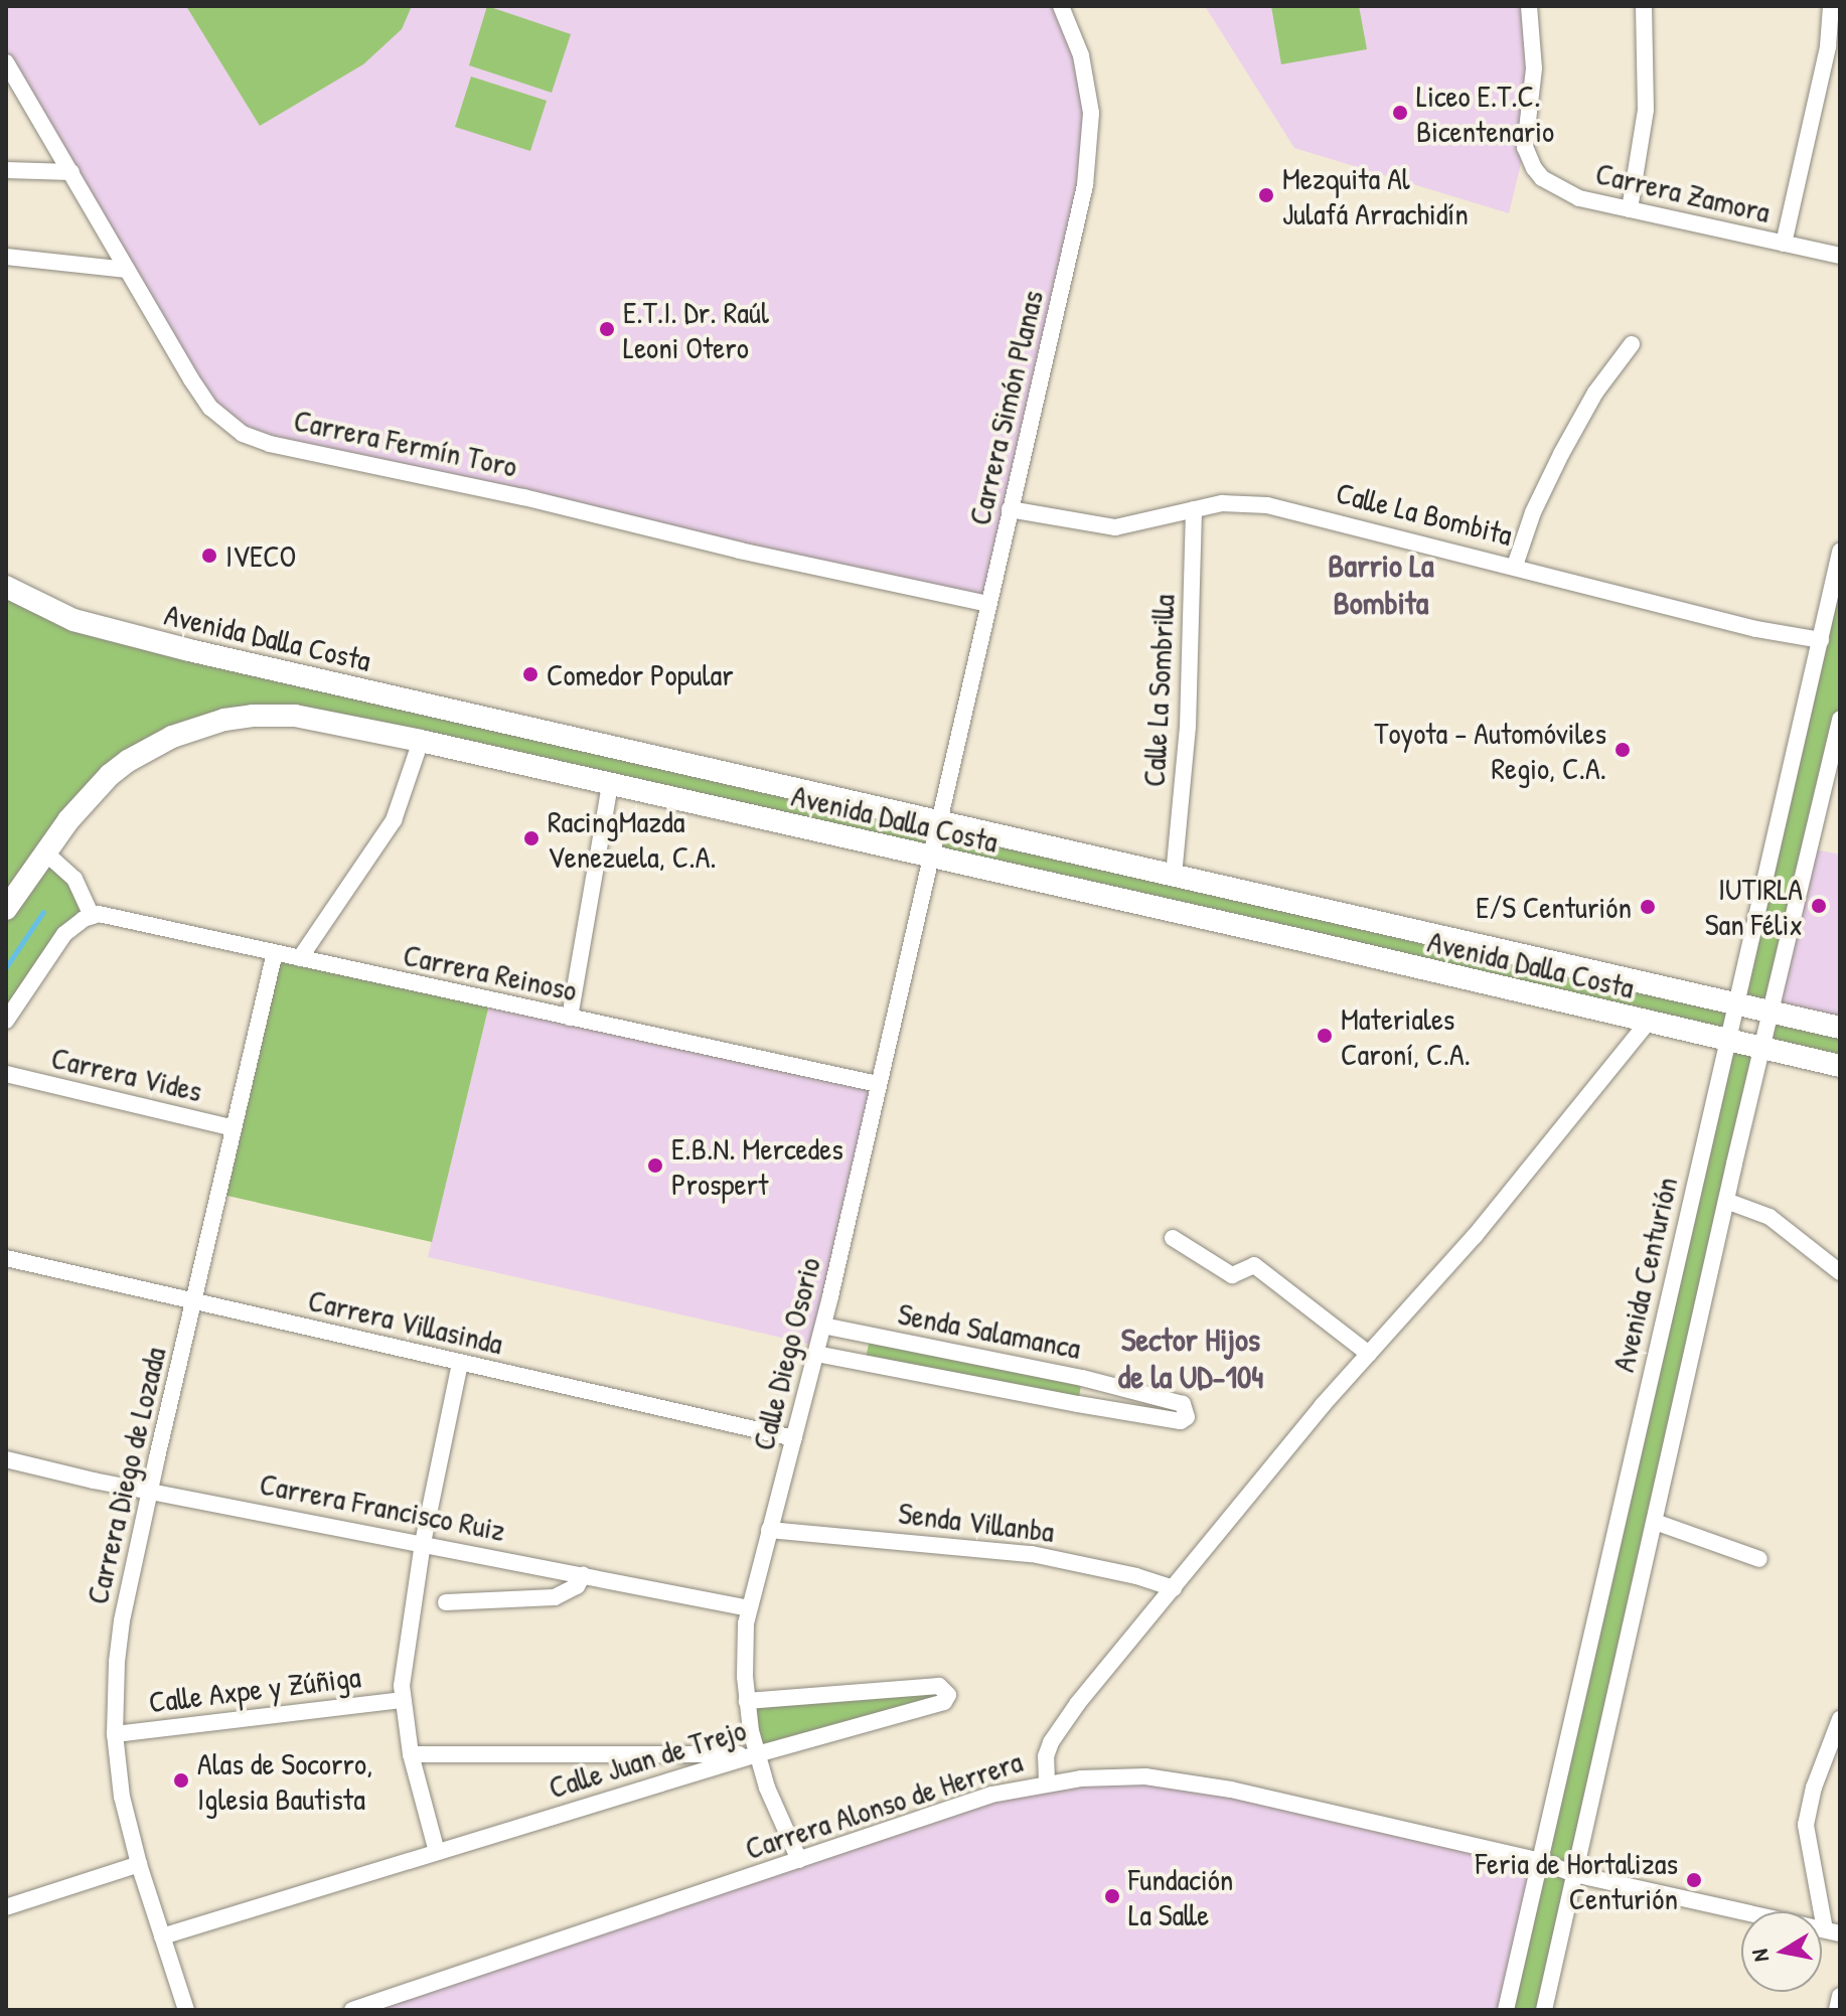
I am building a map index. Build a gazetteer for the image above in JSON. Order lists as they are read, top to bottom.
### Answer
{
  "streets": {
    "street": [
      "Carrera Zamora",
      "Carrera Simón Planas",
      "Carrera Fermín Toro",
      "Calle La Bombita",
      "Avenida Dalla Costa",
      "Calle La Sombrilla",
      "Carrera Reinoso",
      "Carrera Vides",
      "Avenida Centurión",
      "Carrera Villasinda",
      "Senda Salamanca",
      "Calle Diego Osorio",
      "Carrera Diego de Lozada",
      "Carrera Francisco Ruiz",
      "Senda Villanba",
      "Calle Axpe y Zúñiga",
      "Calle Juan de Trejo",
      "Carrera Alonso de Herrera"
    ]
  },
  "crossings": [
    ["Carrera Simón Planas", "Carrera Fermín Toro"],
    ["Carrera Simón Planas", "Calle La Bombita"],
    ["Carrera Simón Planas", "Avenida Dalla Costa"],
    ["Carrera Simón Planas", "Calle Diego Osorio"],
    ["Calle La Bombita", "Calle La Sombrilla"],
    ["Calle La Bombita", "Avenida Centurión"],
    ["Avenida Dalla Costa", "Calle La Sombrilla"],
    ["Avenida Dalla Costa", "Avenida Centurión"],
    ["Avenida Dalla Costa", "Calle Diego Osorio"],
    ["Carrera Reinoso", "Calle Diego Osorio"],
    ["Carrera Reinoso", "Carrera Diego de Lozada"],
    ["Carrera Vides", "Carrera Diego de Lozada"],
    ["Avenida Centurión", "Carrera Alonso de Herrera"],
    ["Carrera Villasinda", "Calle Diego Osorio"],
    ["Carrera Villasinda", "Carrera Diego de Lozada"],
    ["Senda Salamanca", "Calle Diego Osorio"],
    ["Calle Diego Osorio", "Carrera Francisco Ruiz"],
    ["Calle Diego Osorio", "Senda Villanba"],
    ["Calle Diego Osorio", "Calle Juan de Trejo"],
    ["Calle Diego Osorio", "Carrera Alonso de Herrera"],
    ["Carrera Diego de Lozada", "Carrera Francisco Ruiz"],
    ["Carrera Diego de Lozada", "Calle Axpe y Zúñiga"],
    ["Carrera Diego de Lozada", "Calle Juan de Trejo"]
  ],
  "districts": ["Barrio La Bombita", "Sector Hijos de la UD-104"],
  "places": [
    "Liceo E.T.C. Bicentenario",
    "Mezquita Al Julafá Arrachidín",
    "E.T.I. Dr. Raúl Leoni Otero",
    "IVECO",
    "Comedor Popular",
    "Toyota - Automóviles Regio, C.A.",
    "RacingMazda Venezuela, C.A.",
    "IUTIRLA San Félix",
    "E/S Centurión",
    "Materiales Caroní, C.A.",
    "E.B.N. Mercedes Prospert",
    "Alas de Socorro, Iglesia Bautista",
    "Feria de Hortalizas Centurión",
    "Fundación La Salle"
  ],
  "north": "left"
}
